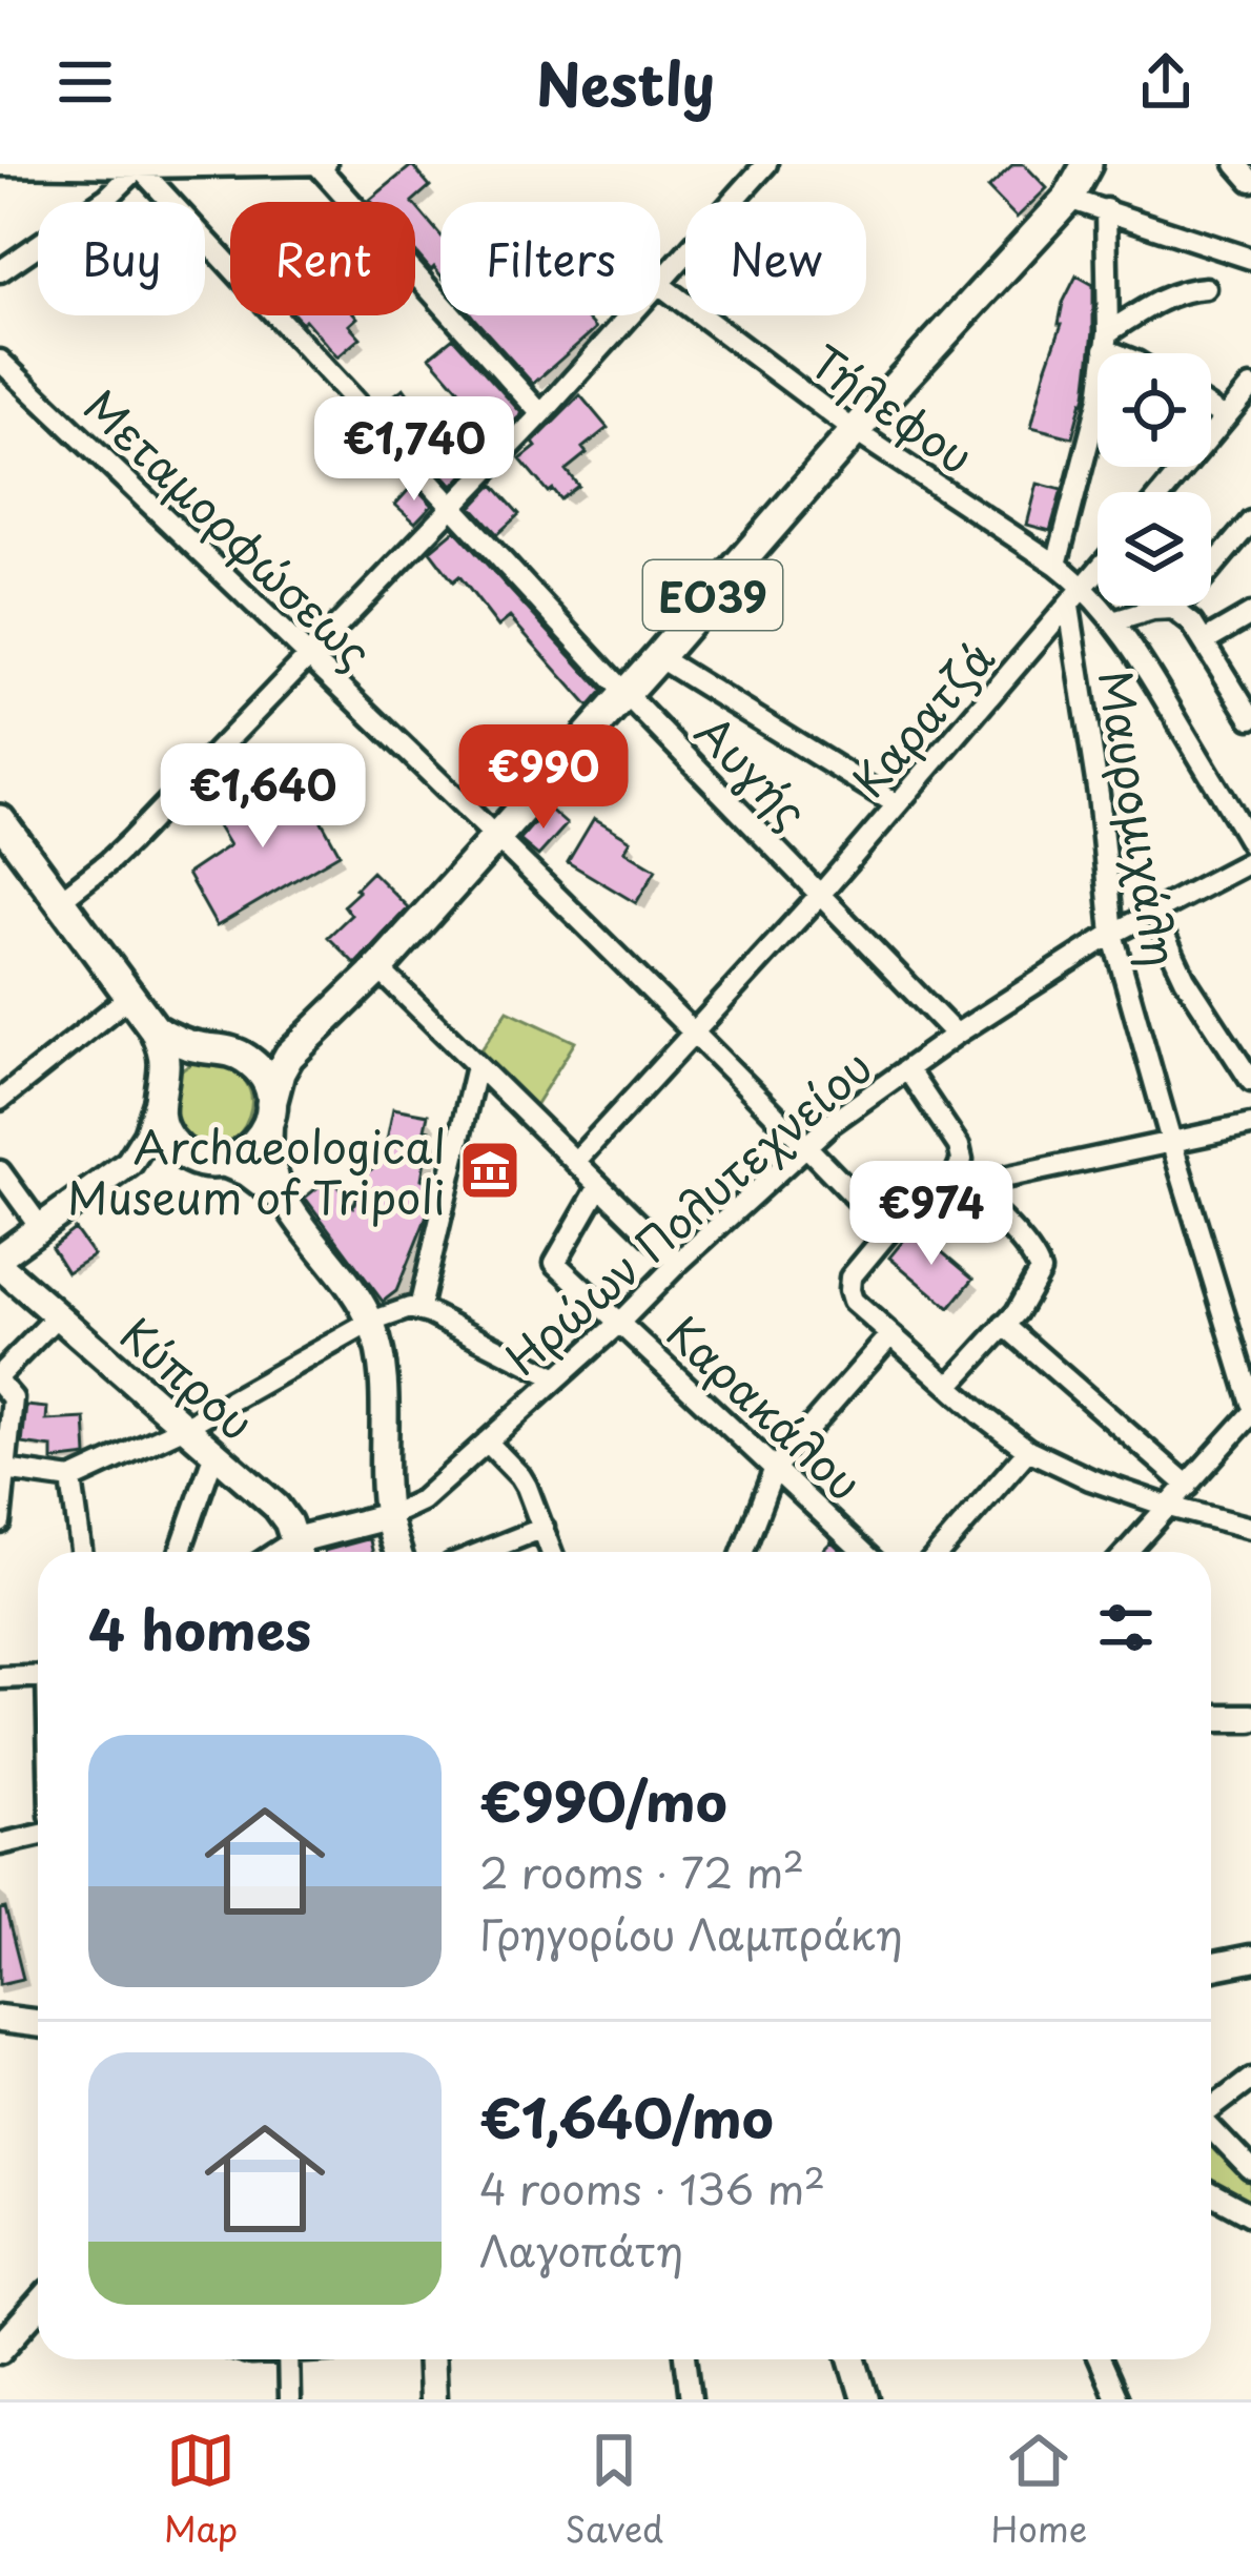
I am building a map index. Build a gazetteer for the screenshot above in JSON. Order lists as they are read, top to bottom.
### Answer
{
  "streets": {
    "main road": ["ΕΟ39", "Κύπρου"],
    "street": [
      "Τήλεφου",
      "Μεταμορφώσεως",
      "Καρατζά",
      "Αυγής",
      "Μαυρομιχάλη",
      "Ηρώων Πολυτεχνείου",
      "Καρακάλου"
    ]
  },
  "crossings": [
    ["Τήλεφου", "ΕΟ39"],
    ["Τήλεφου", "Καρατζά"],
    ["Μεταμορφώσεως", "ΕΟ39"],
    ["Μεταμορφώσεως", "Καρατζά"],
    ["Μεταμορφώσεως", "Ηρώων Πολυτεχνείου"],
    ["ΕΟ39", "Αυγής"],
    ["Καρατζά", "Αυγής"],
    ["Καρατζά", "Μαυρομιχάλη"],
    ["Αυγής", "Ηρώων Πολυτεχνείου"],
    ["Μαυρομιχάλη", "Ηρώων Πολυτεχνείου"],
    ["Ηρώων Πολυτεχνείου", "Καρακάλου"]
  ],
  "places": {
    "museum": ["Archaeological Museum of Tripoli"]
  },
  "page": {
    "header": "Nestly",
    "chip": [
      "Buy",
      "Rent",
      "Filters",
      "New"
    ],
    "price": [
      "€1,740",
      "€990",
      "€1,640",
      "€974"
    ],
    "heading": "4 homes",
    "list": [
      {
        "name": "€990/mo",
        "note": "2 rooms · 72 m² · Γρηγορίου Λαμπράκη"
      },
      {
        "name": "€1,640/mo",
        "note": "4 rooms · 136 m² · Λαγοπάτη"
      }
    ],
    "tabs": ["Map", "Saved", "Home"]
  }
}
